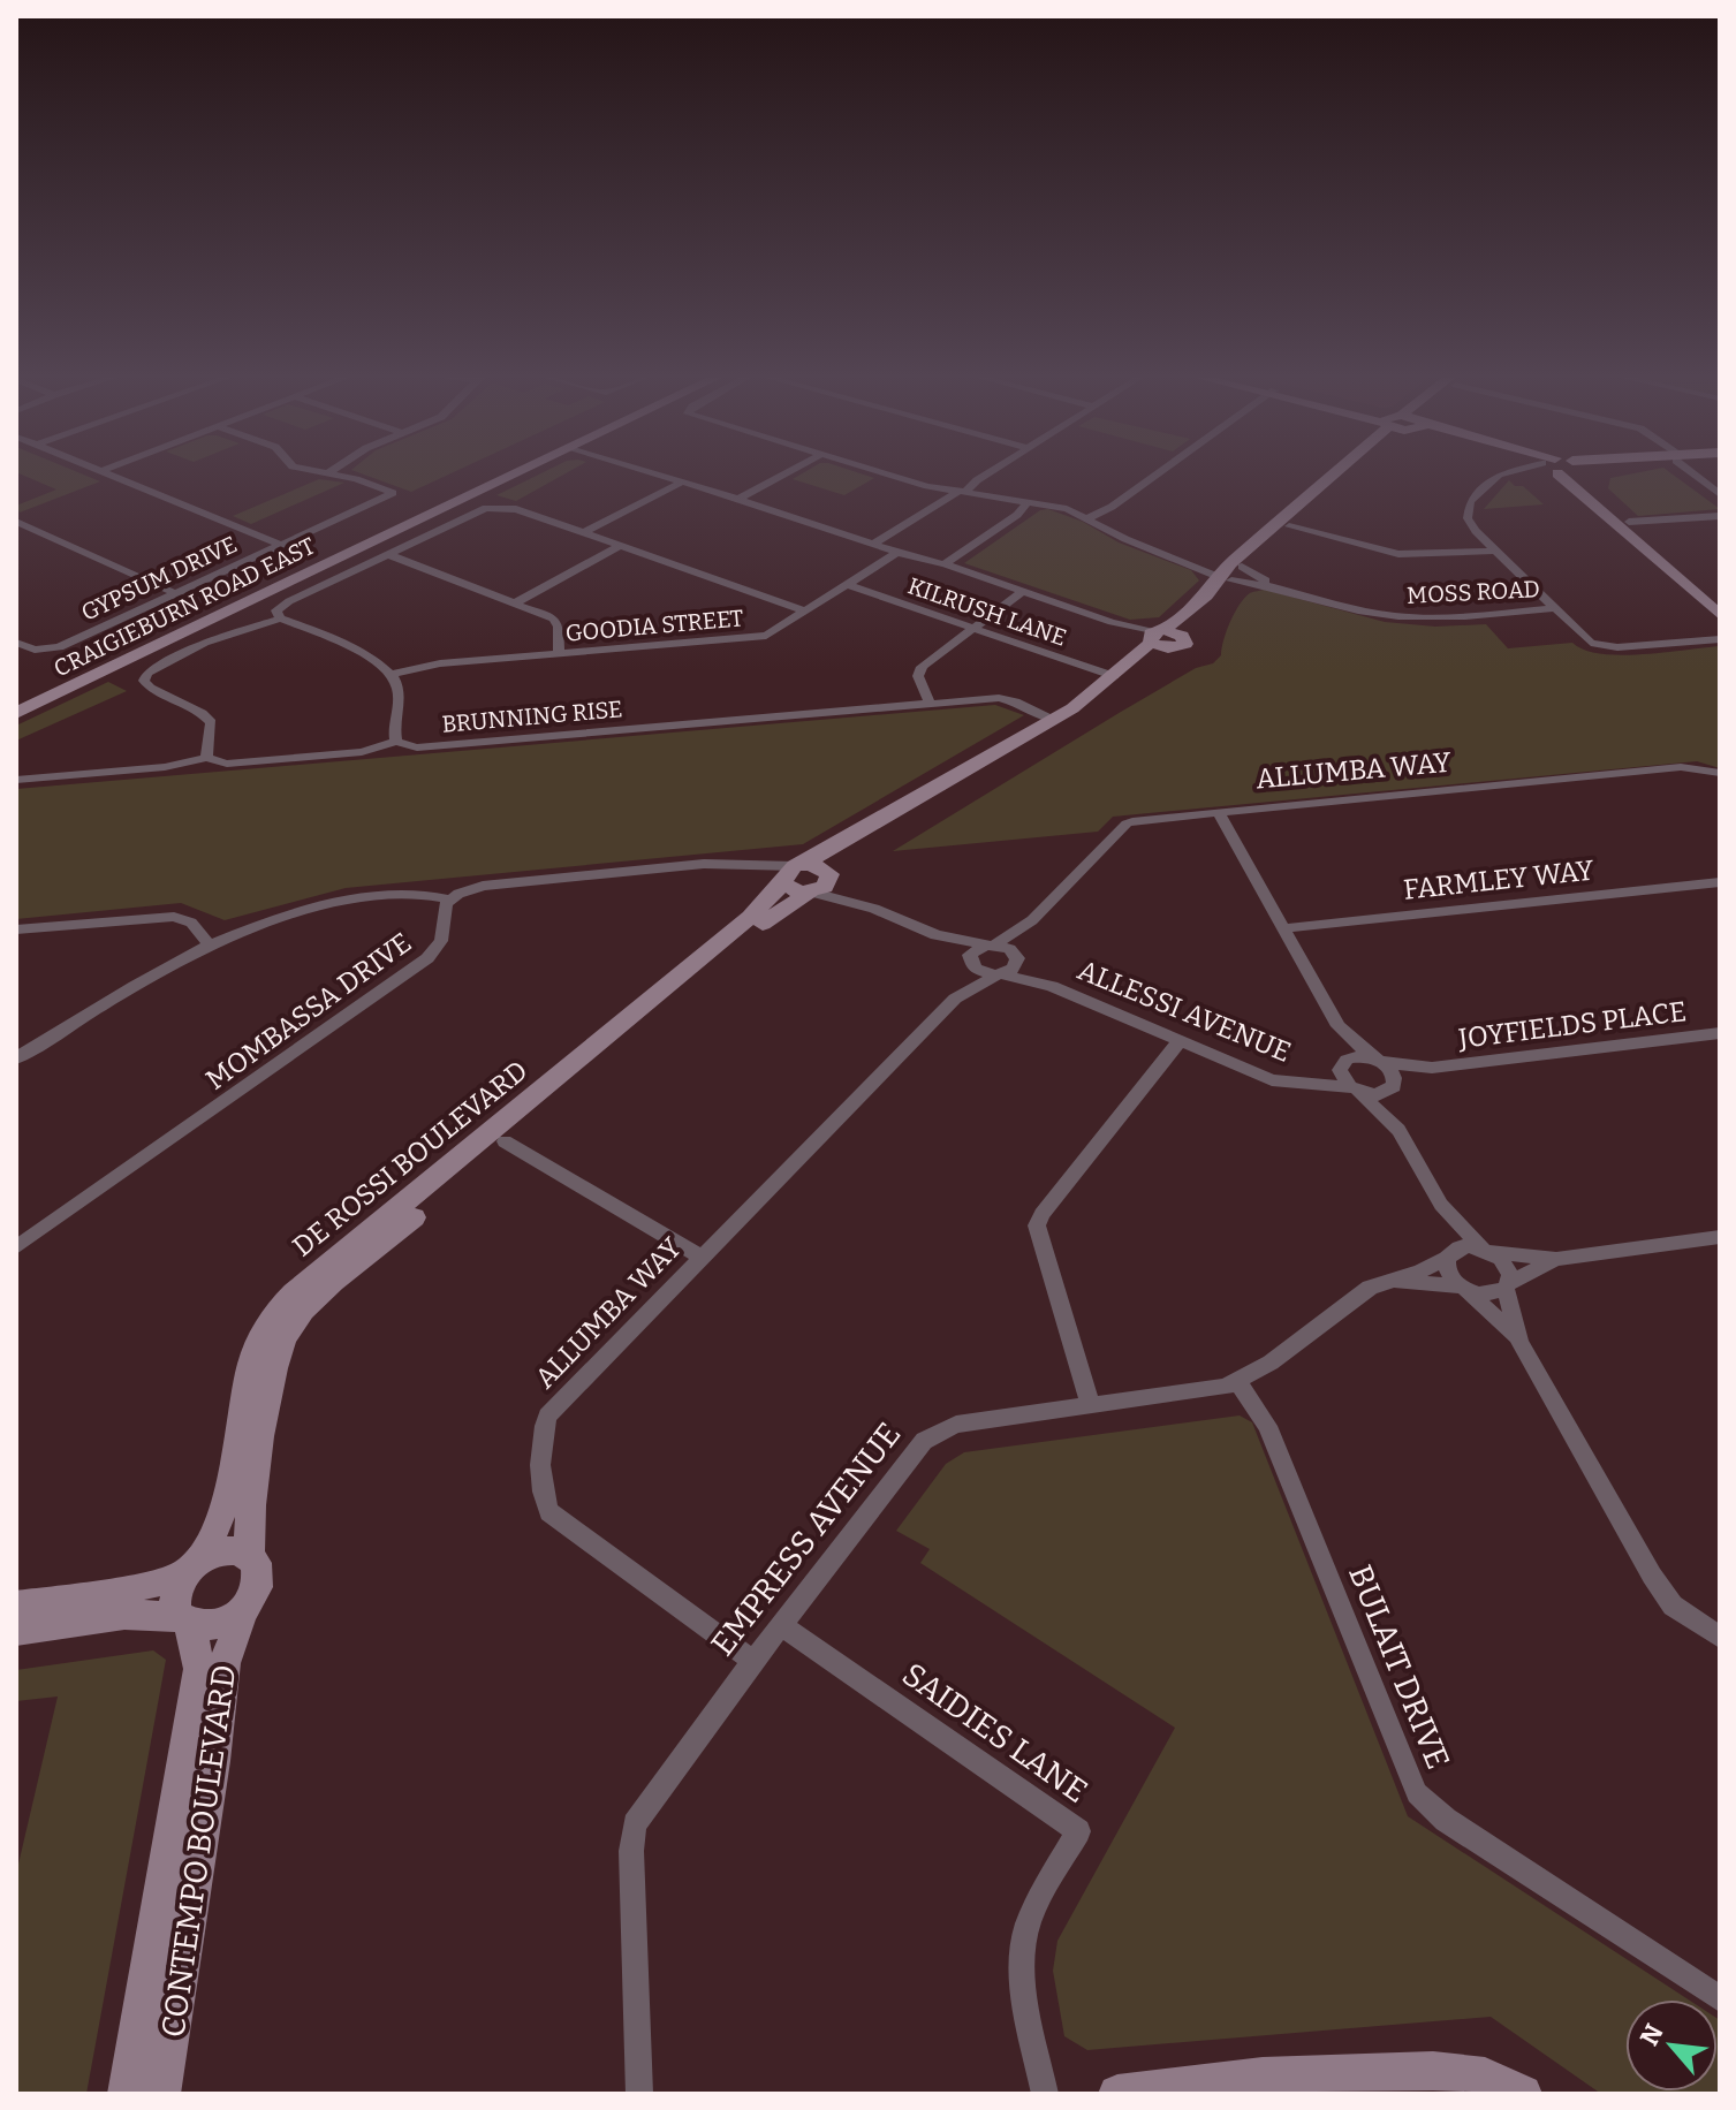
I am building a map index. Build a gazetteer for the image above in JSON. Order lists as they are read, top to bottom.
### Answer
{
  "streets": {
    "street": [
      "GYPSUM DRIVE",
      "MOSS ROAD",
      "CRAIGIEBURN ROAD EAST",
      "KILRUSH LANE",
      "GOODIA STREET",
      "BRUNNING RISE",
      "ALLUMBA WAY",
      "FARMLEY WAY",
      "MOMBASSA DRIVE",
      "ALLESSI AVENUE",
      "JOYFIELDS PLACE",
      "DE ROSSI BOULEVARD",
      "EMPRESS AVENUE",
      "BULAIT DRIVE",
      "SAIDIES LANE",
      "CONTEMPO BOULEVARD"
    ]
  },
  "crossings": [
    ["MOSS ROAD", "DE ROSSI BOULEVARD"],
    ["KILRUSH LANE", "GOODIA STREET"],
    ["KILRUSH LANE", "DE ROSSI BOULEVARD"],
    ["BRUNNING RISE", "DE ROSSI BOULEVARD"],
    ["ALLUMBA WAY", "ALLESSI AVENUE"],
    ["ALLUMBA WAY", "EMPRESS AVENUE"],
    ["ALLESSI AVENUE", "JOYFIELDS PLACE"],
    ["DE ROSSI BOULEVARD", "CONTEMPO BOULEVARD"],
    ["EMPRESS AVENUE", "BULAIT DRIVE"],
    ["EMPRESS AVENUE", "SAIDIES LANE"]
  ],
  "north": "top left"
}
